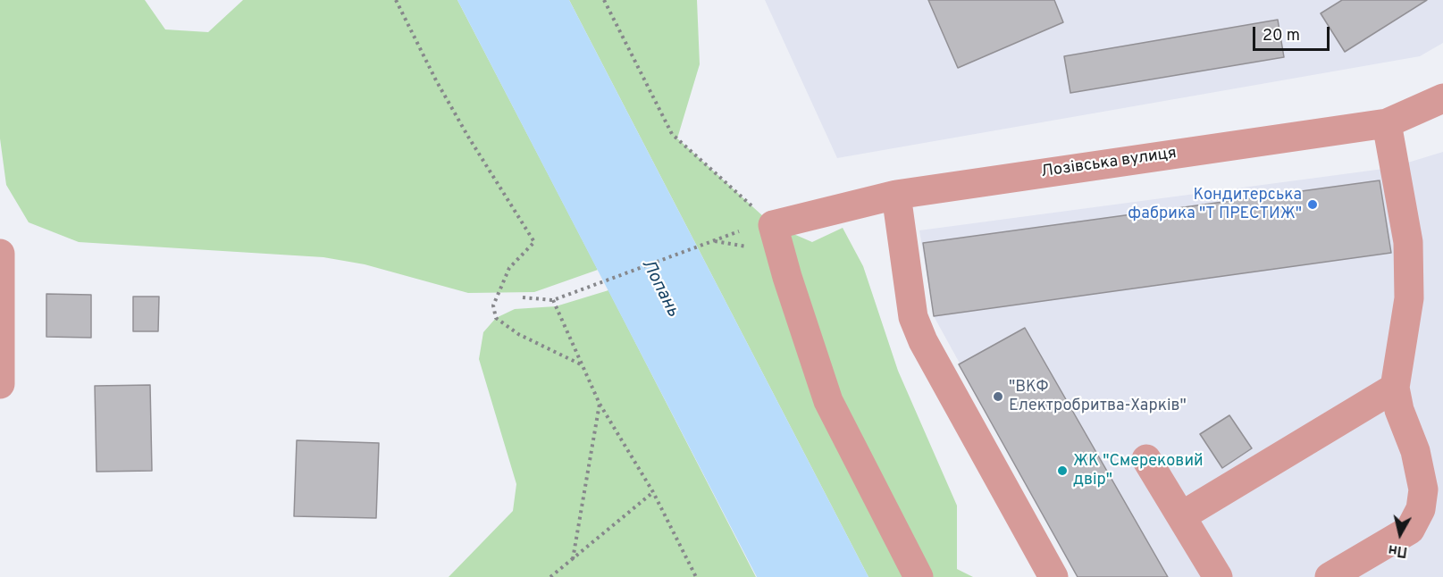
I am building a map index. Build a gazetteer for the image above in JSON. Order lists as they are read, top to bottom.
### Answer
{
  "streets": {
    "street": ["Лозівська вулиця"]
  },
  "water": ["Лопань"],
  "places": ["Кондитерська фабрика \"Т ПРЕСТИЖ\"", "\"ВКФ Електробритва-Харків\"", "ЖК \"Смерековий двір\""],
  "scale_bar": "20 m",
  "north": "bottom"
}
